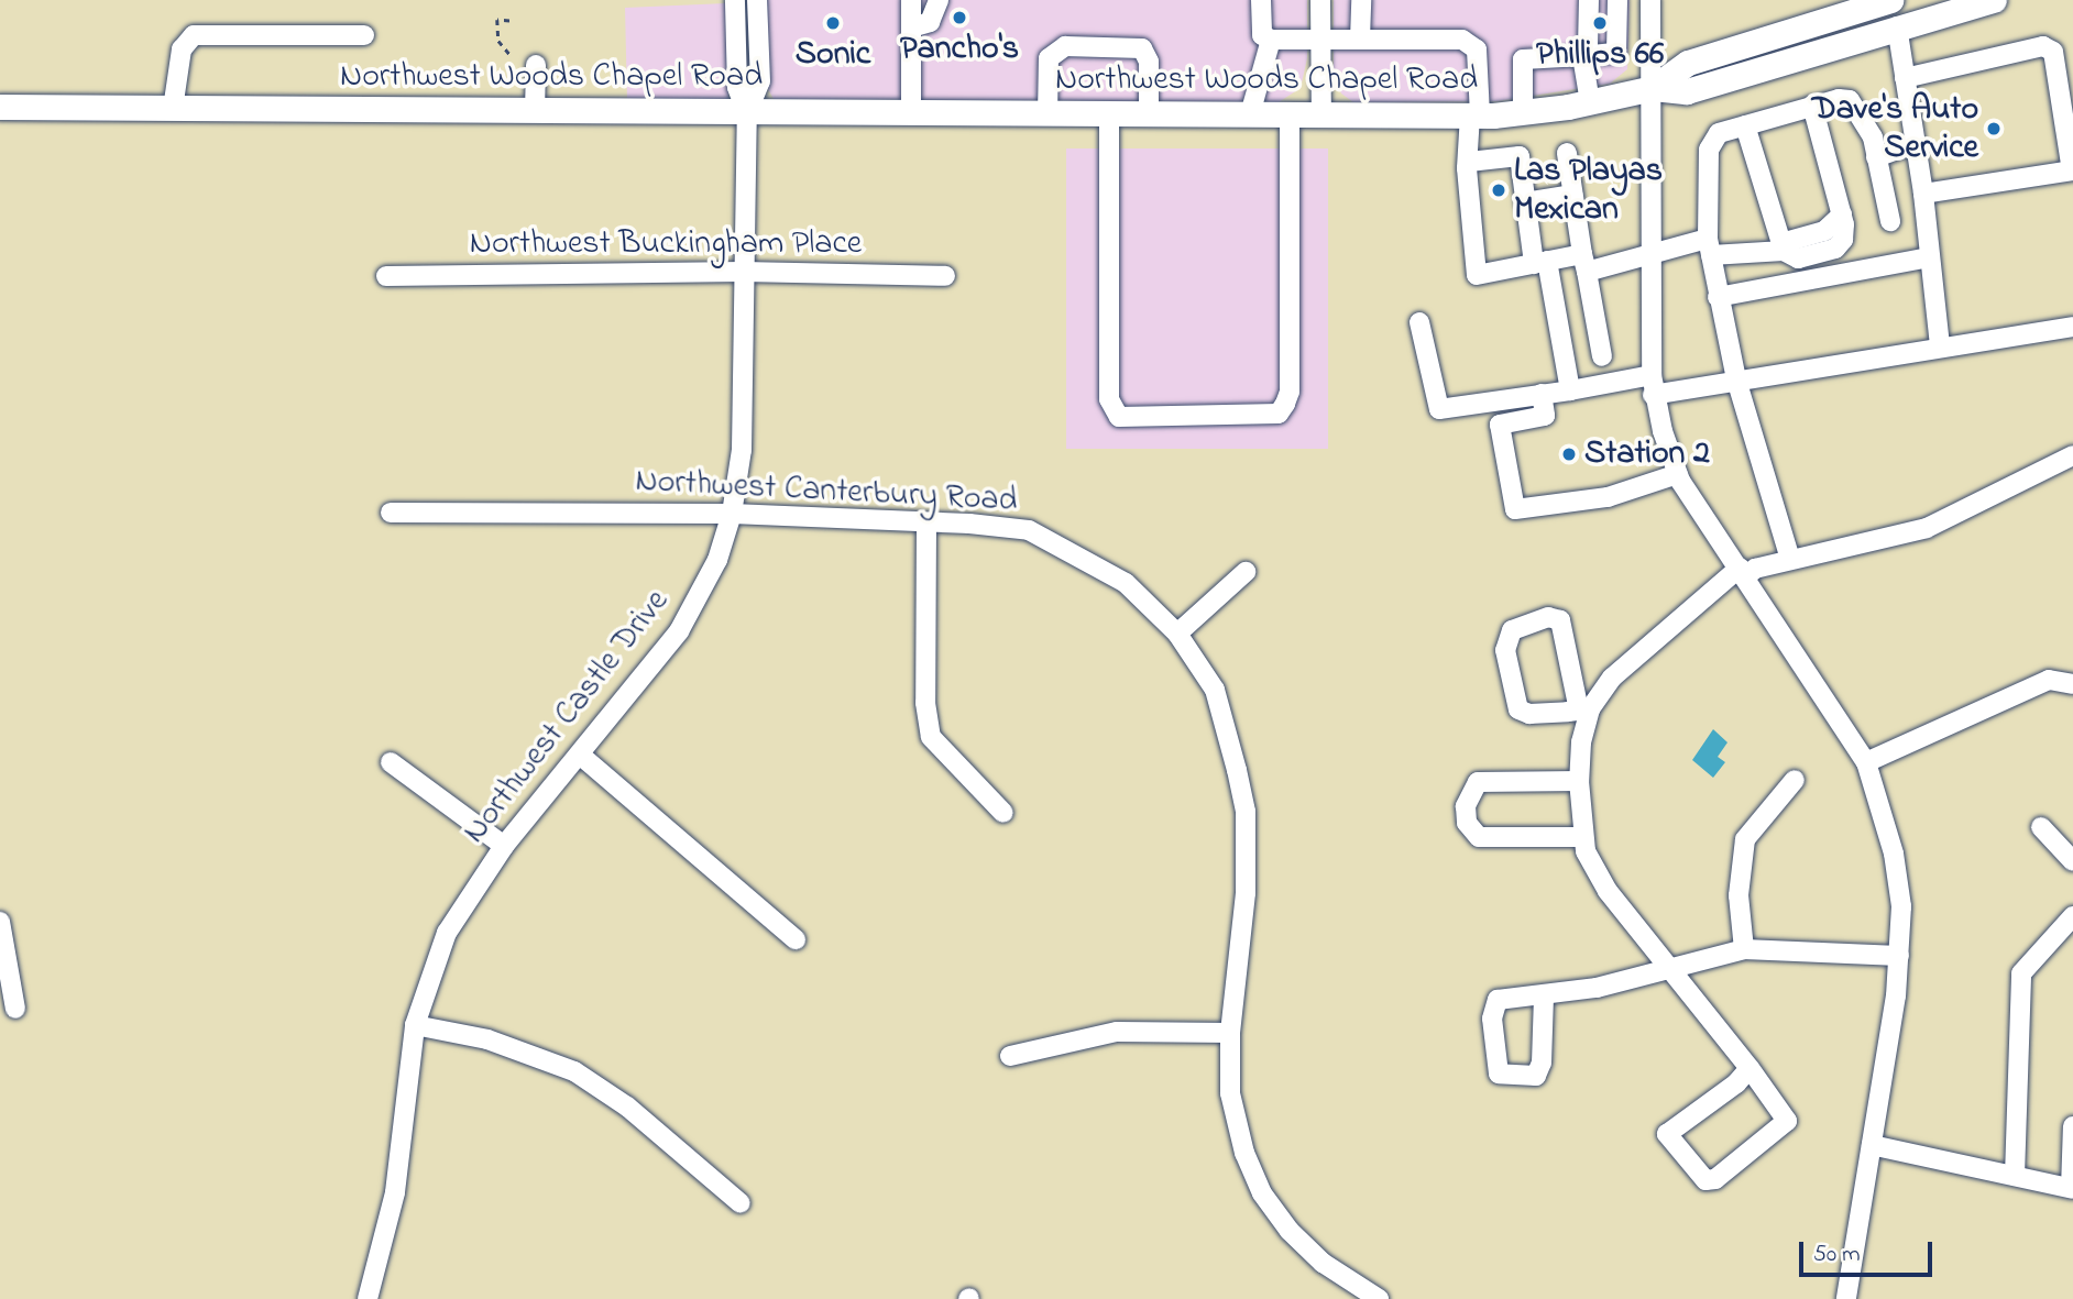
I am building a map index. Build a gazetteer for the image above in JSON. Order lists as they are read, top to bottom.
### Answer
{
  "streets": {
    "main road": ["Northwest Woods Chapel Road"],
    "street": ["Northwest Buckingham Place", "Northwest Canterbury Road", "Northwest Castle Drive"]
  },
  "crossings": [
    ["Northwest Woods Chapel Road", "Northwest Castle Drive"],
    ["Northwest Buckingham Place", "Northwest Castle Drive"],
    ["Northwest Canterbury Road", "Northwest Castle Drive"]
  ],
  "places": [
    "Pancho's",
    "Sonic",
    "Phillips 66",
    "Dave's Auto Service",
    "Las Playas Mexican",
    "Station 2"
  ],
  "scale_bar": "50 m"
}
